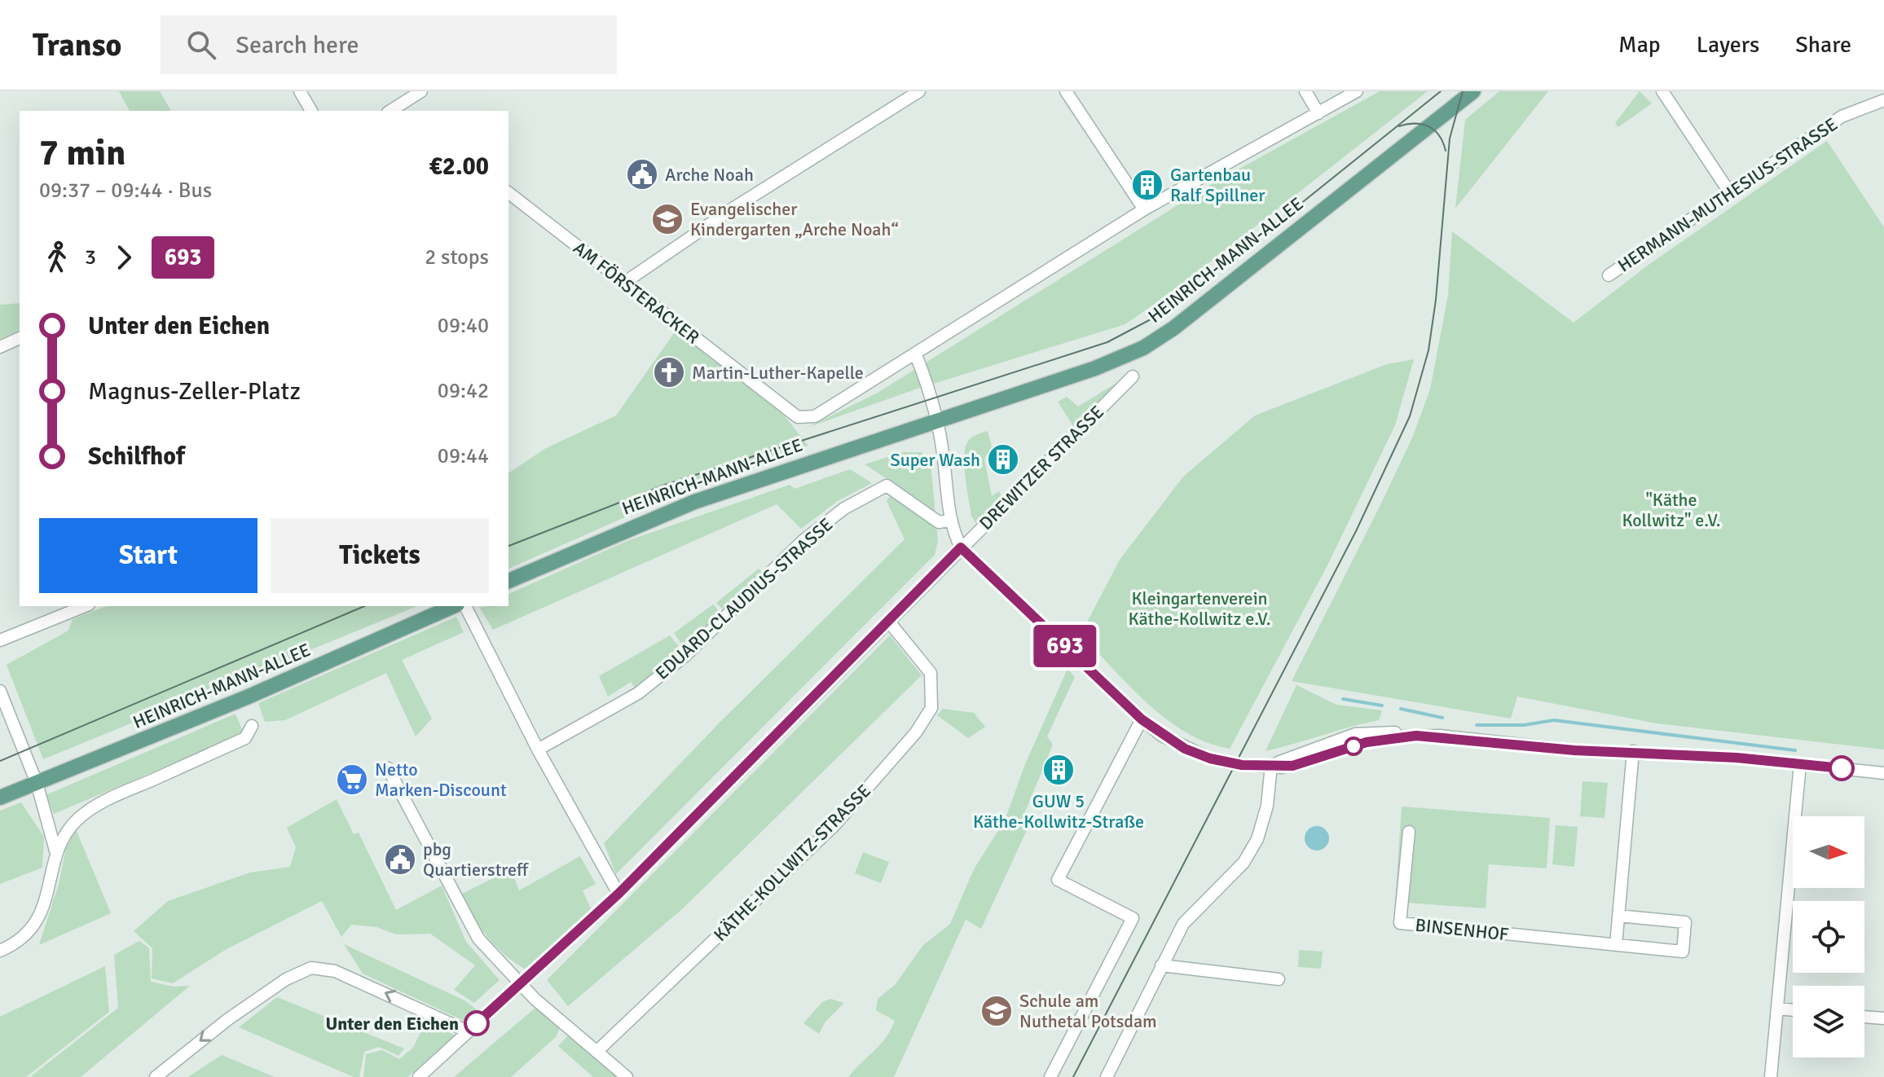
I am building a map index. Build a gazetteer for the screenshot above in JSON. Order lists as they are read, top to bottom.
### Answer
{
  "streets": {
    "main road": ["HEINRICH-MANN-ALLEE"],
    "street": [
      "HERMANN-MUTHESIUS-STRASSE",
      "AM FÖRSTERACKER",
      "DREWITZER STRASSE",
      "EDUARD-CLAUDIUS-STRASSE",
      "KÄTHE-KOLLWITZ-STRASSE",
      "BINSENHOF"
    ]
  },
  "crossings": [
    ["HEINRICH-MANN-ALLEE", "AM FÖRSTERACKER"],
    ["DREWITZER STRASSE", "KÄTHE-KOLLWITZ-STRASSE"]
  ],
  "parks": ["\"Käthe Kollwitz\" e.V.", "Kleingartenverein Käthe-Kollwitz e.V."],
  "places": {
    "public building": ["Arche Noah", "pbg Quartierstreff"],
    "building": ["Gartenbau Ralf Spillner", "Super Wash", "GUW 5 Käthe-Kollwitz-Straße"],
    "school or university": ["Evangelischer Kindergarten „Arche Noah“", "Schule am Nuthetal Potsdam"],
    "church": ["Martin-Luther-Kapelle"],
    "supermarket": ["Netto Marken-Discount"],
    "other": ["Unter den Eichen"]
  },
  "lines": ["bus line 693"],
  "north": "right",
  "page": {
    "header": "Transo",
    "search": "Search here",
    "nav": ["Map", "Layers", "Share"],
    "on_map": "693",
    "heading": ["7 min", "09:37 – 09:44 · Bus", "€2.00"],
    "legs": ["3", "693", "2 stops"],
    "list": [
      {
        "name": "Unter den Eichen",
        "value": "09:40"
      },
      {
        "name": "Magnus-Zeller-Platz",
        "value": "09:42"
      },
      {
        "name": "Schilfhof",
        "value": "09:44"
      }
    ],
    "buttons": ["Start", "Tickets"]
  }
}
